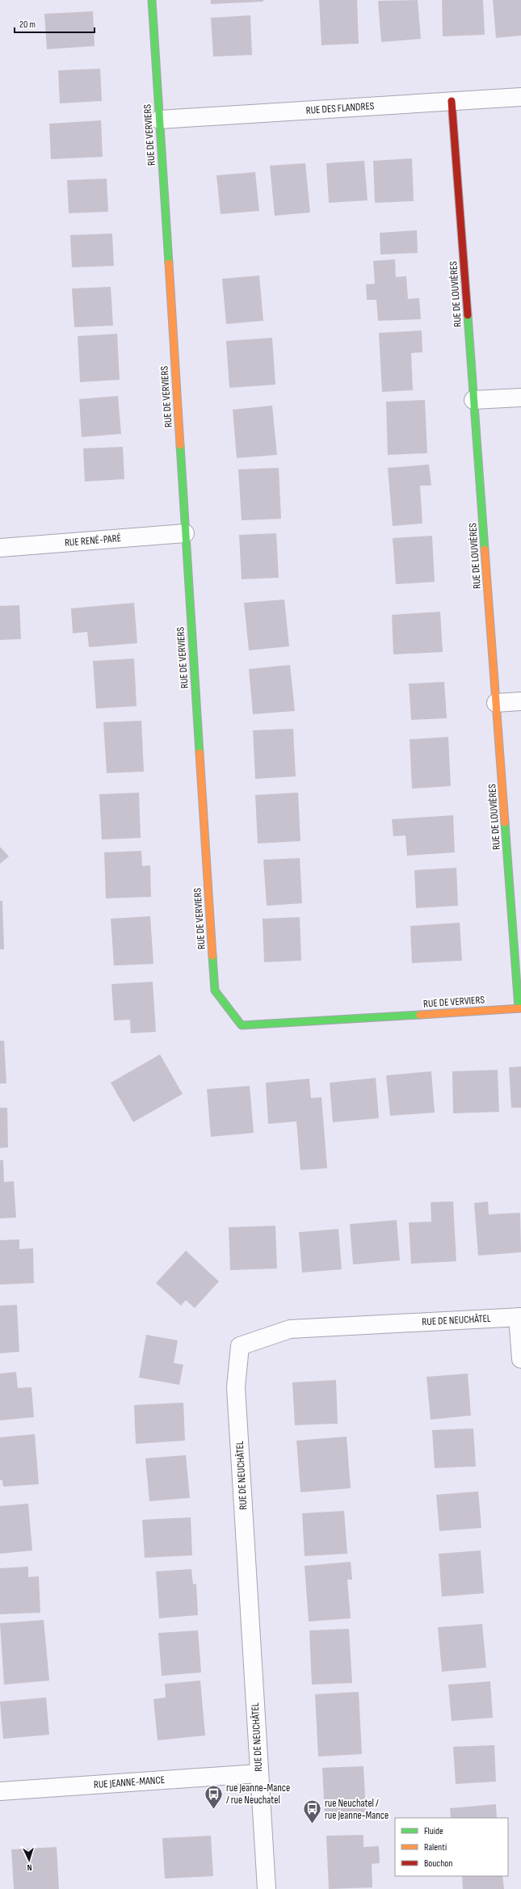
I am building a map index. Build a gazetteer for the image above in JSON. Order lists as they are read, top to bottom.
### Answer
{
  "streets": {
    "street": [
      "RUE DES FLANDRES",
      "RUE DE VERVIERS",
      "RUE DE LOUVIÈRES",
      "RUE RENÉ-PARÉ",
      "RUE DE NEUCHÂTEL",
      "RUE JEANNE-MANCE"
    ]
  },
  "crossings": [
    ["RUE DES FLANDRES", "RUE DE VERVIERS"],
    ["RUE DES FLANDRES", "RUE DE LOUVIÈRES"],
    ["RUE DE VERVIERS", "RUE DE LOUVIÈRES"],
    ["RUE DE VERVIERS", "RUE RENÉ-PARÉ"],
    ["RUE DE NEUCHÂTEL", "RUE JEANNE-MANCE"]
  ],
  "places": {
    "bus stop": ["rue Jeanne-Mance / rue Neuchatel", "rue Neuchatel / rue Jeanne-Mance"]
  },
  "legend": ["Fluide", "Ralenti", "Bouchon"],
  "scale_bar": "20 m",
  "north": "bottom"
}
